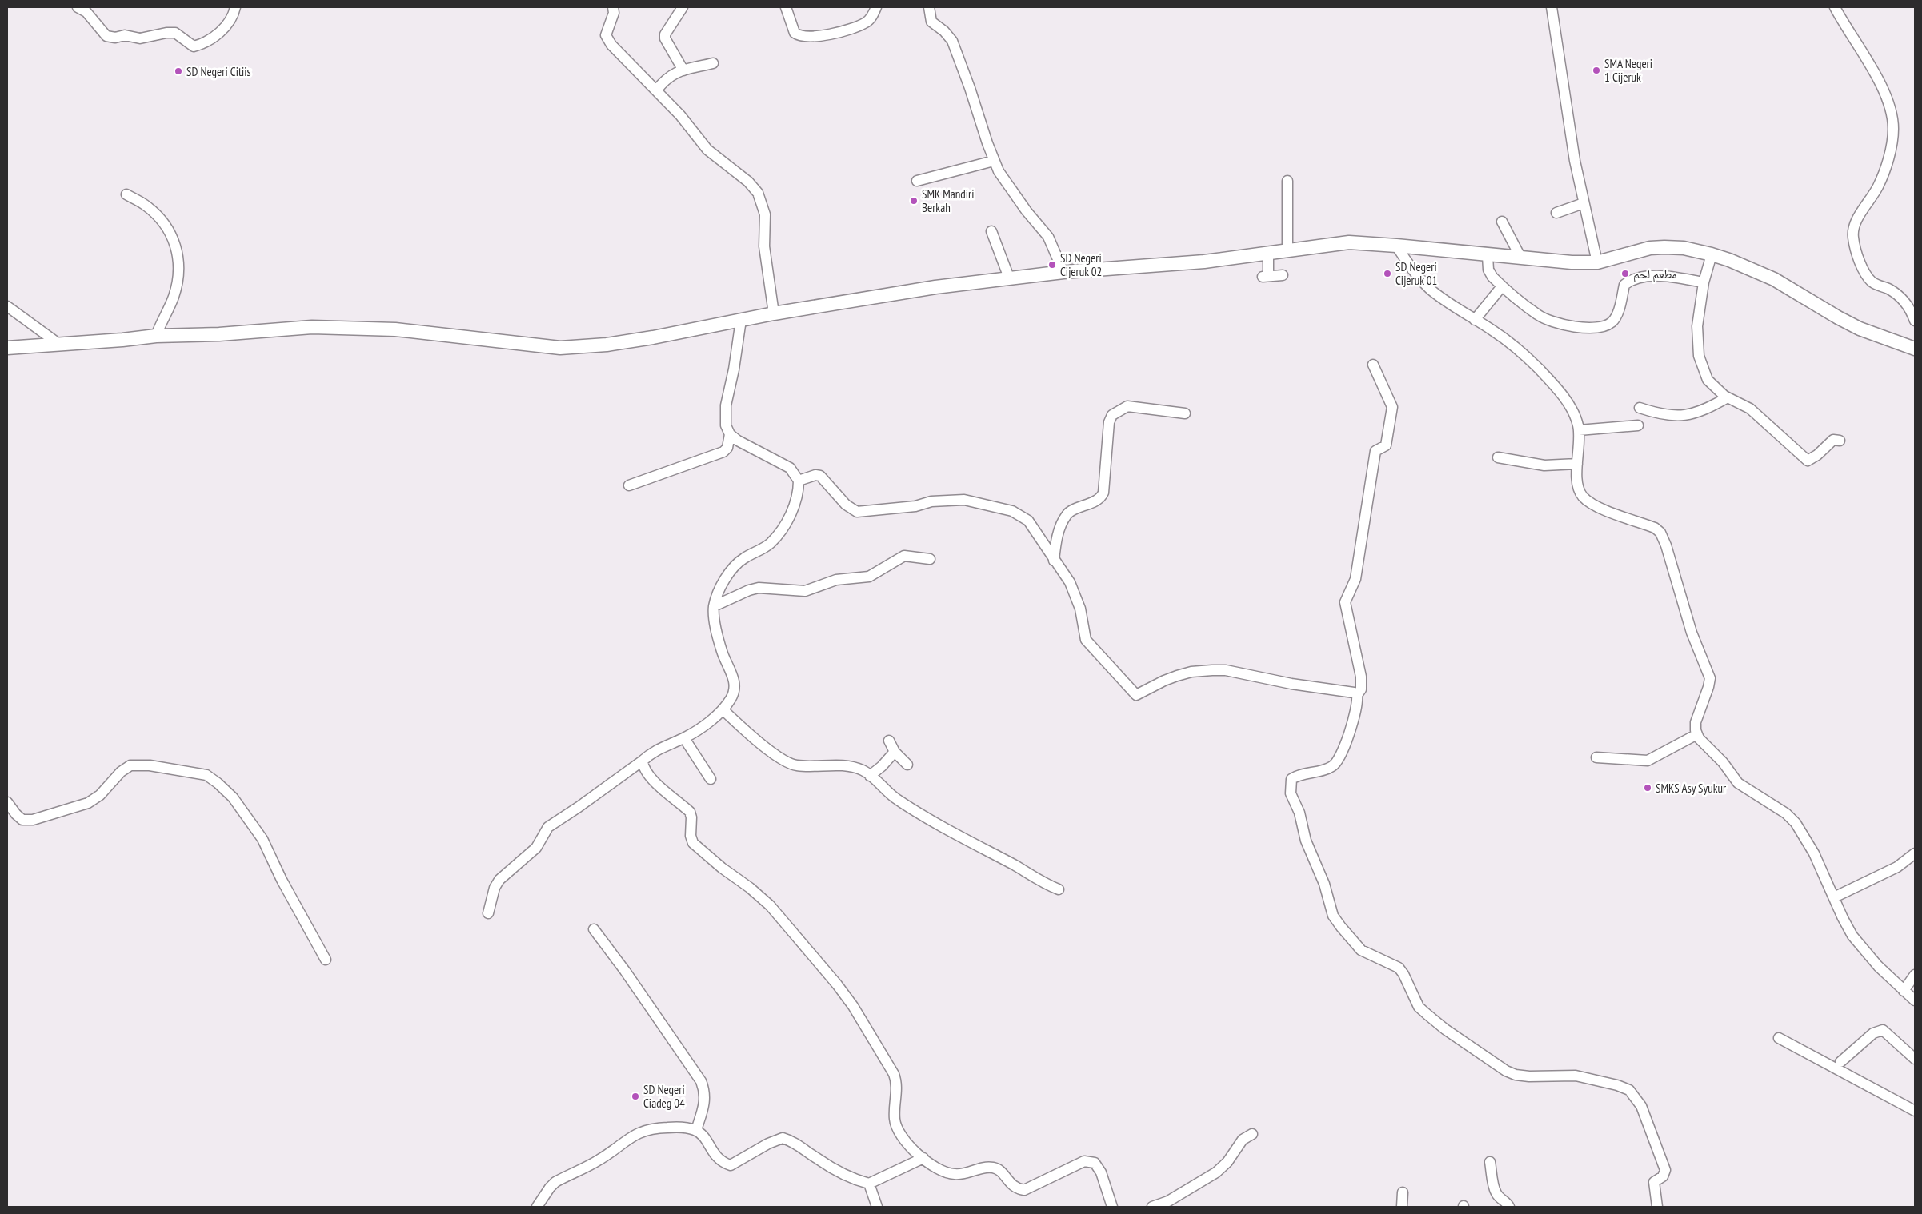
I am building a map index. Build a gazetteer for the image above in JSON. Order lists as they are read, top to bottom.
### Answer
{
  "places": [
    "SMA Negeri 1 Cijeruk",
    "SD Negeri Citiis",
    "SMK Mandiri Berkah",
    "SD Negeri Cijeruk 02",
    "SD Negeri Cijeruk 01",
    "مطعم لحم",
    "SMKS Asy Syukur",
    "SD Negeri Ciadeg 04"
  ]
}
